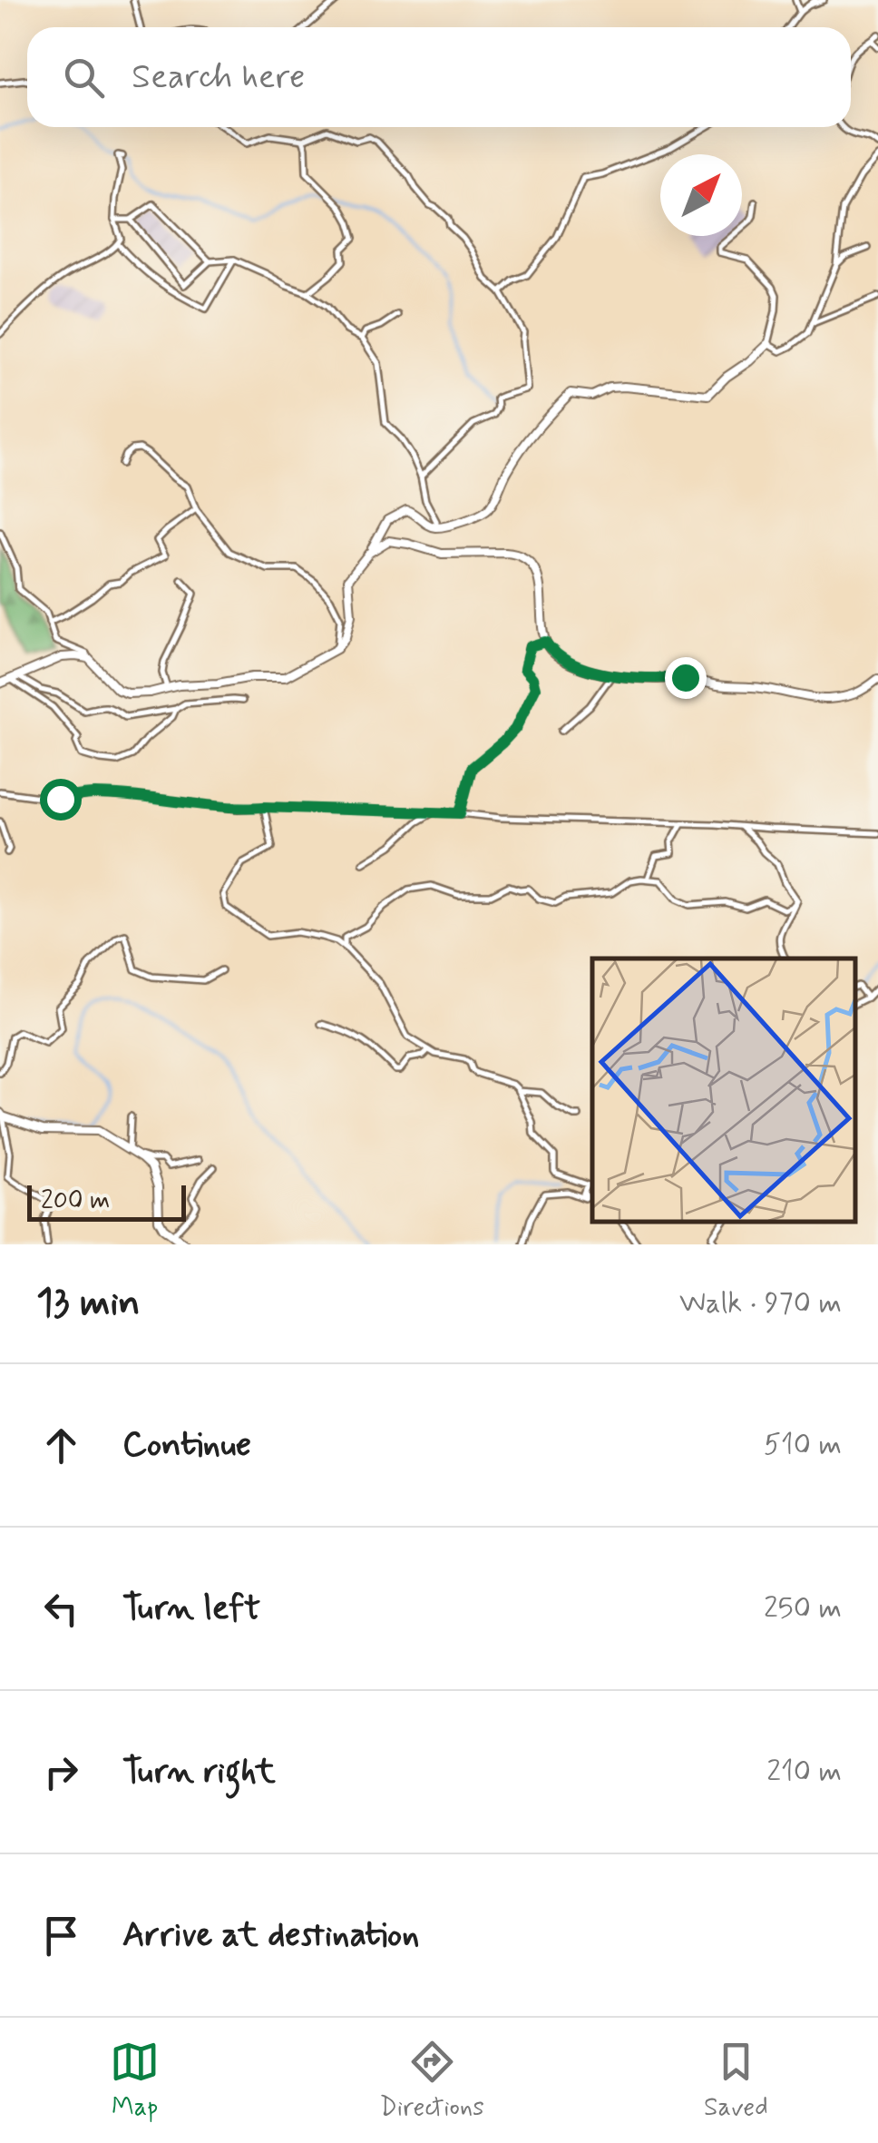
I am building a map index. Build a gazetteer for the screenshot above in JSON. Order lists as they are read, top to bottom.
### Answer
{
  "scale_bar": "200 m",
  "north": "top right",
  "page": {
    "search": "Search here",
    "scale": "200 m",
    "heading": ["13 min", "Walk · 970 m"],
    "list": [
      ["Continue", "510 m"],
      ["Turn left", "250 m"],
      ["Turn right", "210 m"],
      "Arrive at destination"
    ],
    "nav": ["Map", "Directions", "Saved"]
  }
}
